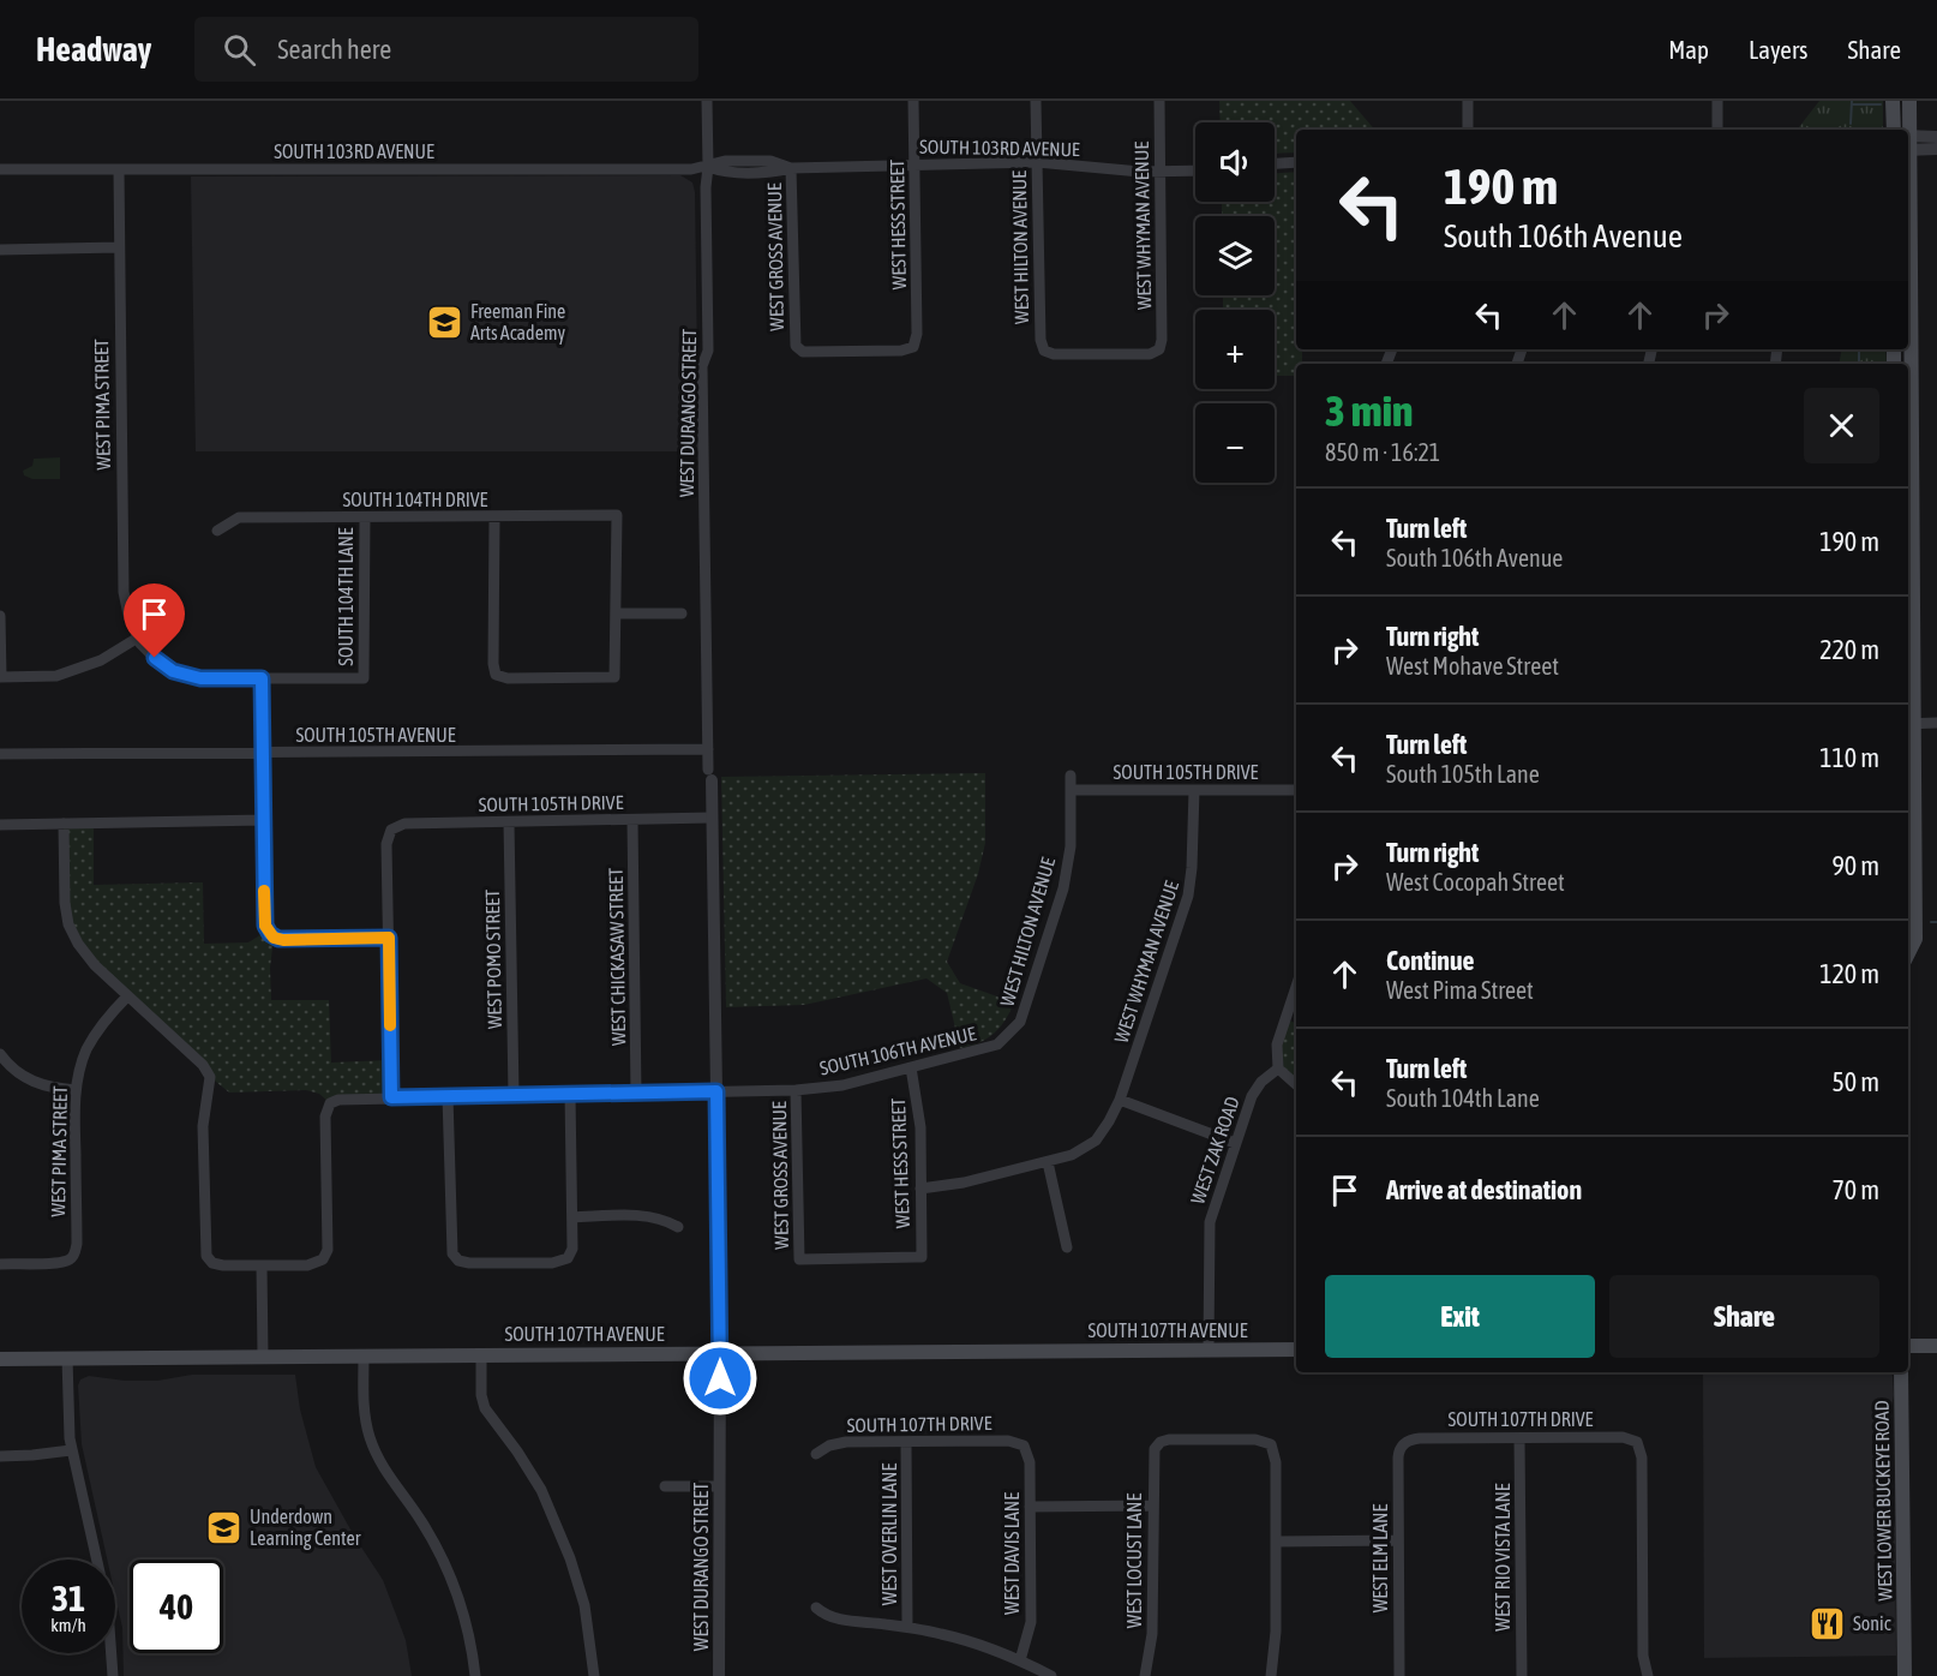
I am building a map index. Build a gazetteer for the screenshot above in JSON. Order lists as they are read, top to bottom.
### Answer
{
  "streets": {
    "main road": ["SOUTH 107TH AVENUE", "WEST LOWER BUCKEYE ROAD"],
    "street": [
      "SOUTH 103RD AVENUE",
      "WEST HESS STREET",
      "WEST WHYMAN AVENUE",
      "WEST HILTON AVENUE",
      "WEST GROSS AVENUE",
      "WEST PIMA STREET",
      "WEST DURANGO STREET",
      "SOUTH 104TH DRIVE",
      "SOUTH 104TH LANE",
      "SOUTH 105TH AVENUE",
      "SOUTH 105TH DRIVE",
      "WEST CHICKASAW STREET",
      "WEST POMO STREET",
      "SOUTH 106TH AVENUE",
      "WEST ZAK ROAD",
      "SOUTH 107TH DRIVE",
      "WEST OVERLIN LANE",
      "WEST DAVIS LANE",
      "WEST RIO VISTA LANE",
      "WEST ELM LANE",
      "WEST LOCUST LANE"
    ]
  },
  "crossings": [
    ["SOUTH 103RD AVENUE", "WEST HESS STREET"],
    ["SOUTH 103RD AVENUE", "WEST WHYMAN AVENUE"],
    ["SOUTH 103RD AVENUE", "WEST HILTON AVENUE"],
    ["SOUTH 103RD AVENUE", "WEST GROSS AVENUE"],
    ["SOUTH 103RD AVENUE", "WEST PIMA STREET"],
    ["SOUTH 103RD AVENUE", "WEST DURANGO STREET"],
    ["WEST HESS STREET", "WEST WHYMAN AVENUE"],
    ["WEST HESS STREET", "WEST GROSS AVENUE"],
    ["WEST HESS STREET", "SOUTH 106TH AVENUE"],
    ["WEST WHYMAN AVENUE", "WEST HILTON AVENUE"],
    ["WEST WHYMAN AVENUE", "SOUTH 105TH DRIVE"],
    ["WEST HILTON AVENUE", "SOUTH 105TH DRIVE"],
    ["WEST HILTON AVENUE", "SOUTH 106TH AVENUE"],
    ["WEST GROSS AVENUE", "SOUTH 106TH AVENUE"],
    ["WEST PIMA STREET", "SOUTH 104TH LANE"],
    ["WEST DURANGO STREET", "SOUTH 105TH AVENUE"],
    ["WEST DURANGO STREET", "SOUTH 105TH DRIVE"],
    ["WEST DURANGO STREET", "SOUTH 106TH AVENUE"],
    ["WEST DURANGO STREET", "SOUTH 107TH AVENUE"],
    ["SOUTH 104TH DRIVE", "SOUTH 104TH LANE"],
    ["SOUTH 105TH DRIVE", "WEST CHICKASAW STREET"],
    ["SOUTH 105TH DRIVE", "WEST POMO STREET"],
    ["WEST CHICKASAW STREET", "SOUTH 106TH AVENUE"],
    ["WEST POMO STREET", "SOUTH 106TH AVENUE"],
    ["WEST ZAK ROAD", "SOUTH 107TH AVENUE"],
    ["SOUTH 107TH DRIVE", "WEST OVERLIN LANE"],
    ["SOUTH 107TH DRIVE", "WEST DAVIS LANE"],
    ["SOUTH 107TH DRIVE", "WEST RIO VISTA LANE"],
    ["SOUTH 107TH DRIVE", "WEST ELM LANE"]
  ],
  "places": {
    "school or university": ["Freeman Fine Arts Academy", "Underdown Learning Center"],
    "restaurant": ["Sonic"]
  },
  "page": {
    "header": "Headway",
    "search": "Search here",
    "nav": ["Map", "Layers", "Share"],
    "map_buttons": ["+", "−"],
    "turn": ["190 m", "South 106th Avenue"],
    "heading": ["3 min", "850 m · 16:21"],
    "list": [
      {
        "name": "Turn left",
        "note": "South 106th Avenue",
        "value": "190 m"
      },
      {
        "name": "Turn right",
        "note": "West Mohave Street",
        "value": "220 m"
      },
      {
        "name": "Turn left",
        "note": "South 105th Lane",
        "value": "110 m"
      },
      {
        "name": "Turn right",
        "note": "West Cocopah Street",
        "value": "90 m"
      },
      {
        "name": "Continue",
        "note": "West Pima Street",
        "value": "120 m"
      },
      {
        "name": "Turn left",
        "note": "South 104th Lane",
        "value": "50 m"
      },
      {
        "name": "Arrive at destination",
        "value": "70 m"
      }
    ],
    "buttons": ["Exit", "Share"],
    "speed": "31 km/h",
    "limit": "40"
  }
}
